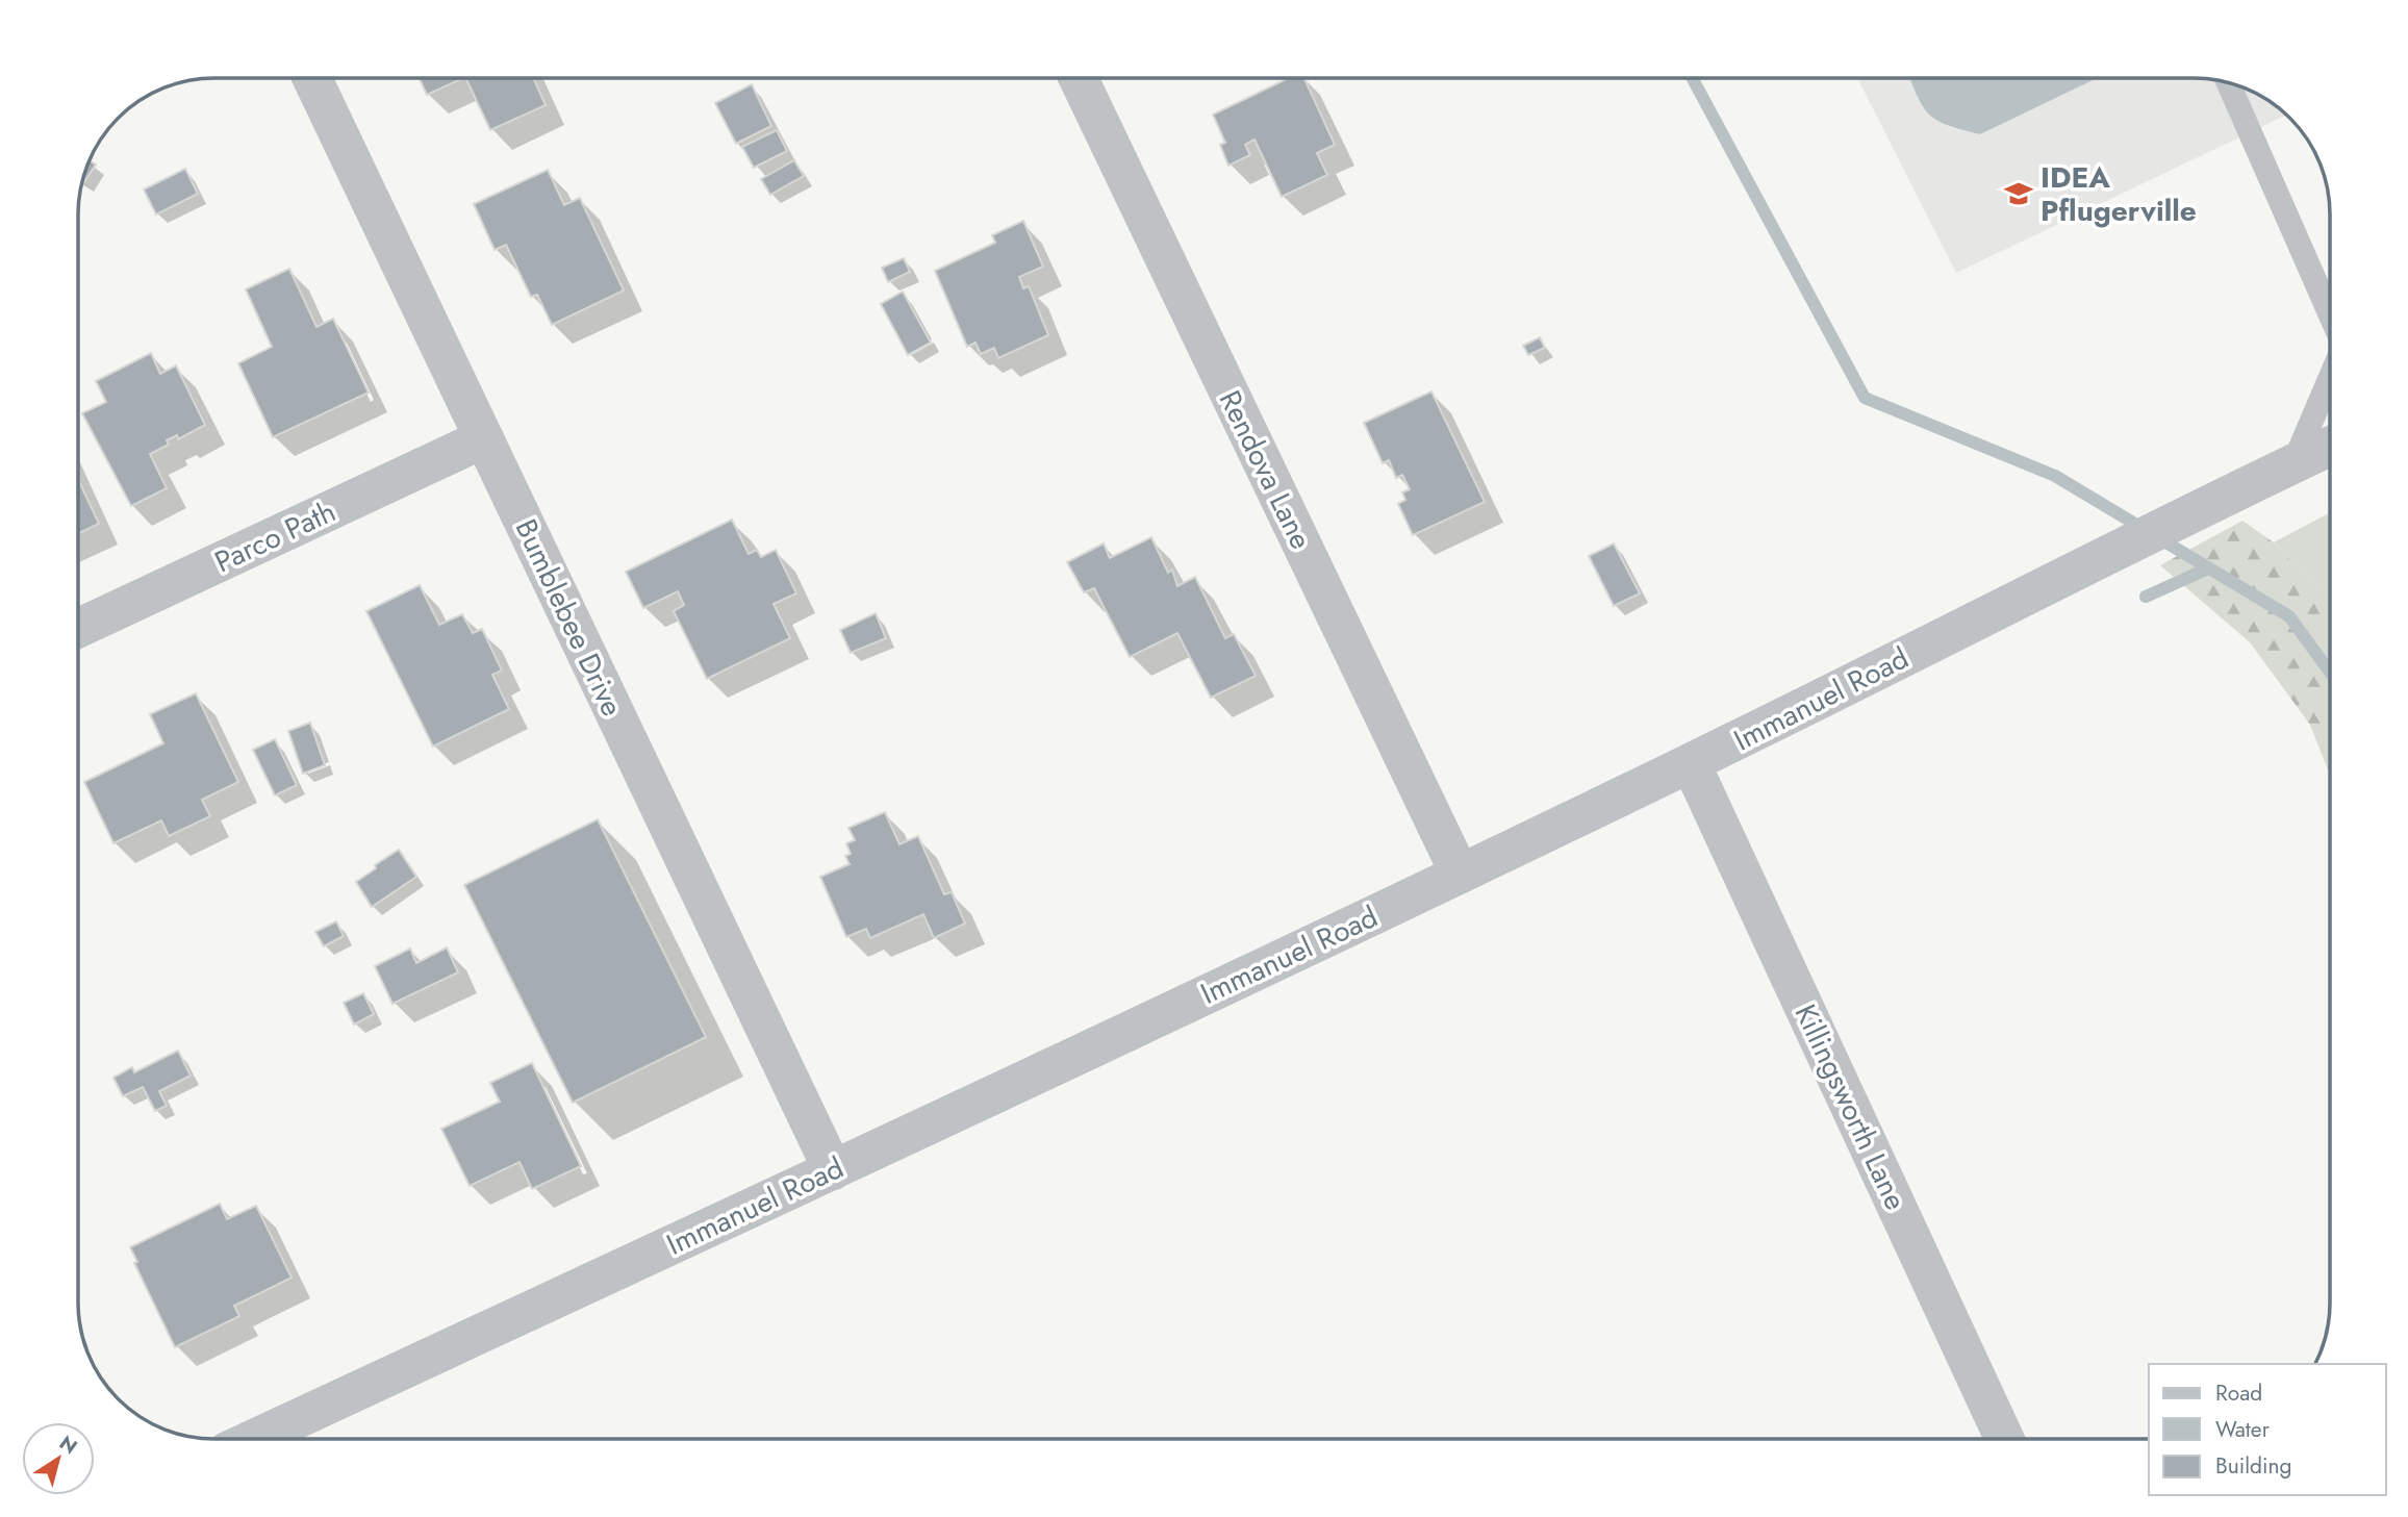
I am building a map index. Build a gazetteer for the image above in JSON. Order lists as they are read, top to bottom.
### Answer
{
  "streets": {
    "street": [
      "Rendova Lane",
      "Parco Path",
      "Bumblebee Drive",
      "Immanuel Road",
      "Killingsworth Lane"
    ]
  },
  "crossings": [
    ["Rendova Lane", "Immanuel Road"],
    ["Parco Path", "Bumblebee Drive"],
    ["Bumblebee Drive", "Immanuel Road"],
    ["Immanuel Road", "Killingsworth Lane"]
  ],
  "places": {
    "school or university": ["IDEA Pflugerville"]
  },
  "legend": ["Road", "Water", "Building"],
  "north": "top right"
}
